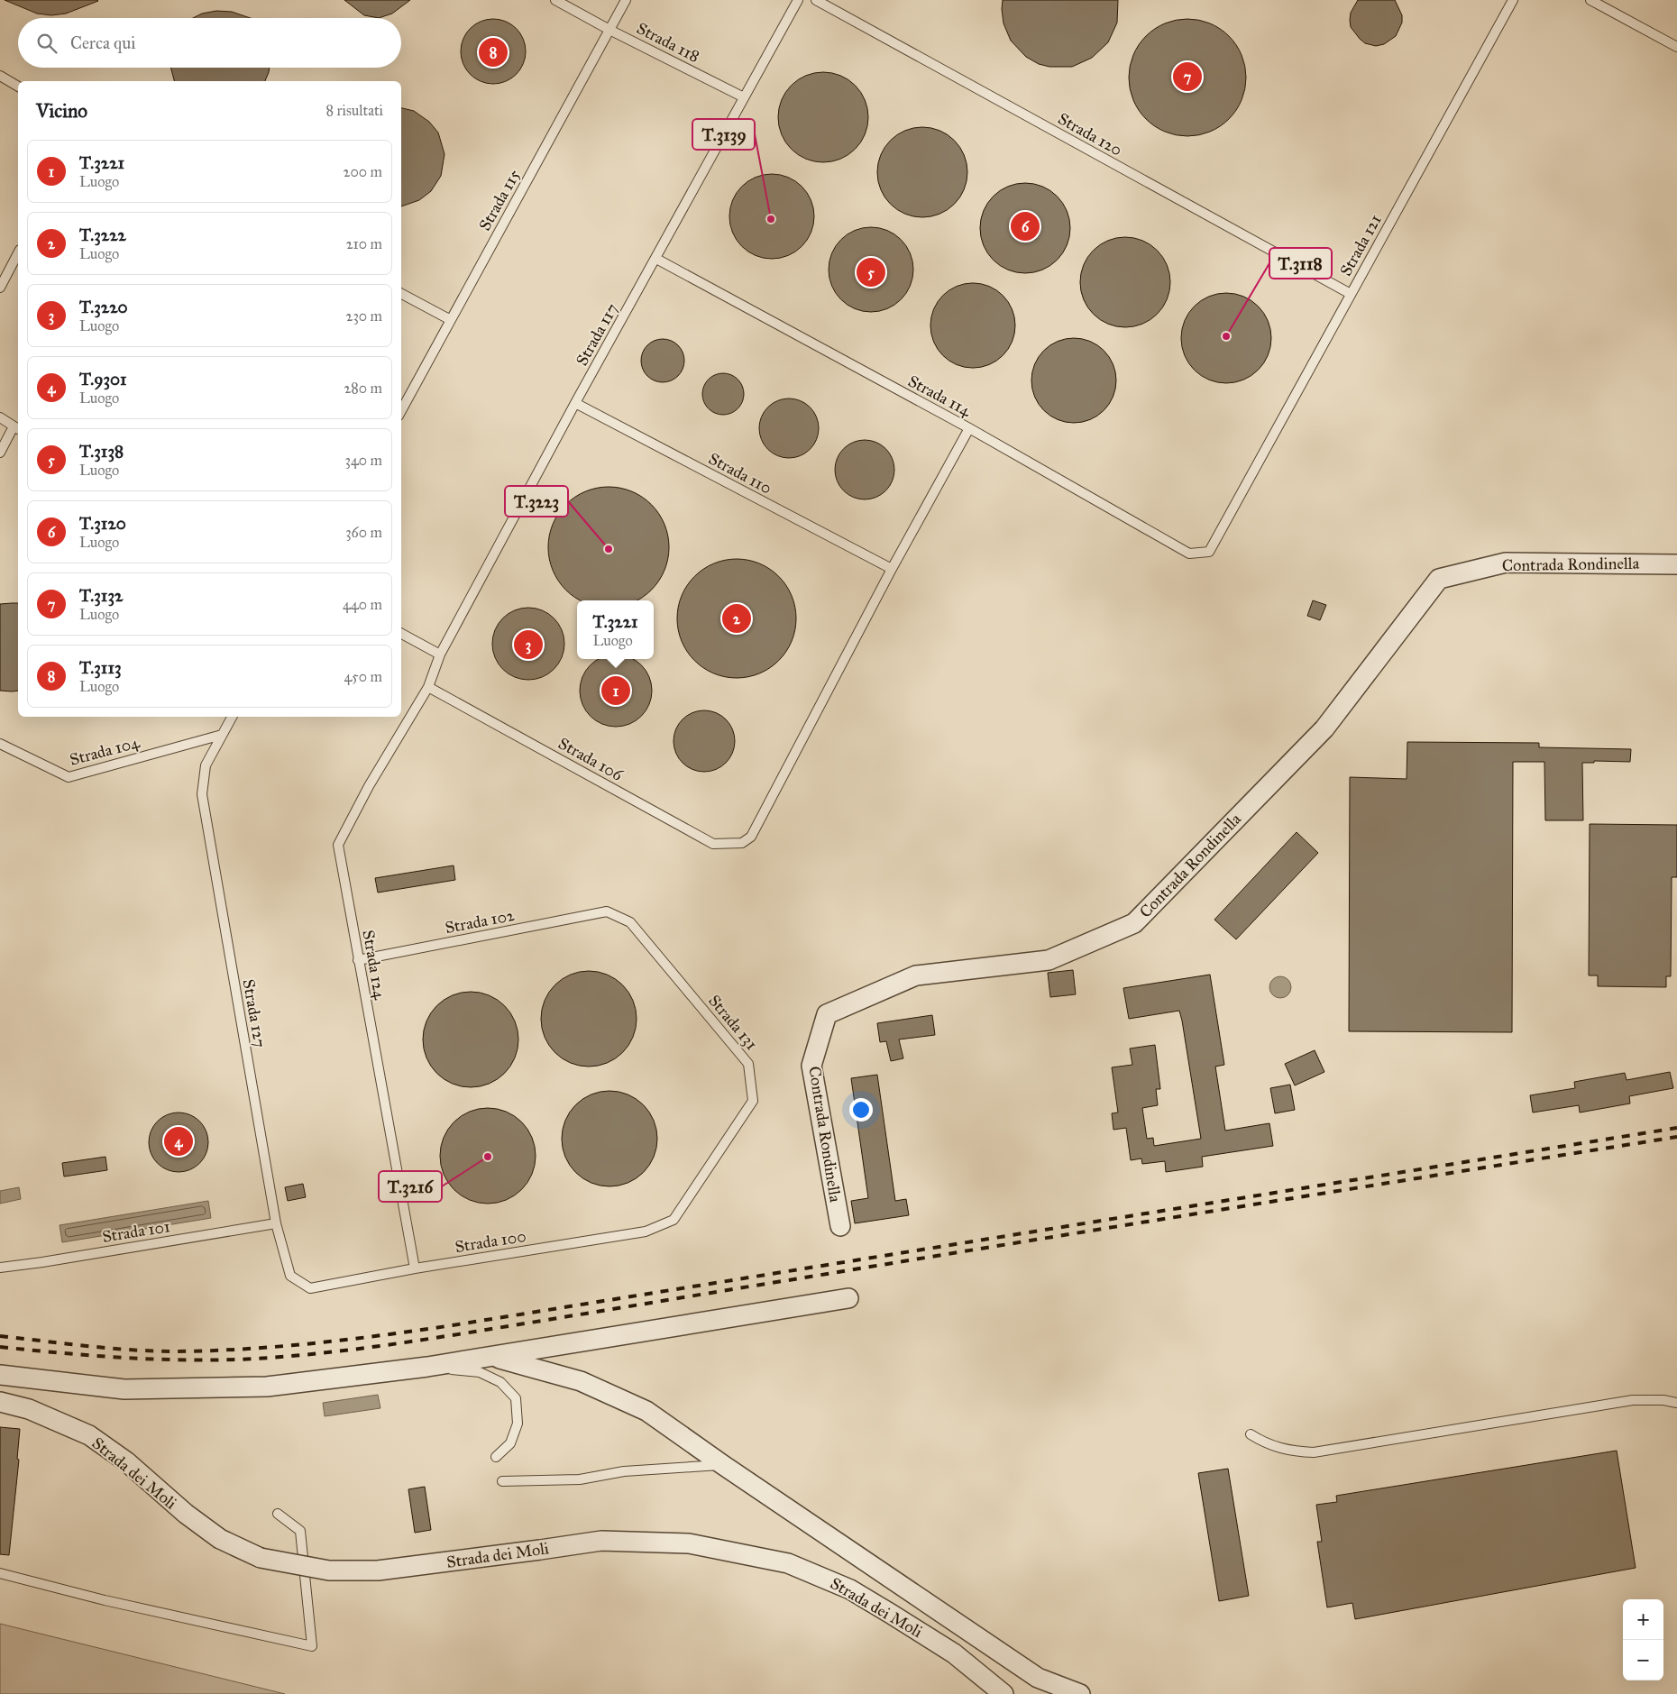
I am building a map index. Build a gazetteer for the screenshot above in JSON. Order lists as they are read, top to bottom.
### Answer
{
  "streets": {
    "street": ["Contrada Rondinella", "Strada dei Moli"],
    "lane": [
      "Strada 118",
      "Strada 120",
      "Strada 115",
      "Strada 121",
      "Strada 117",
      "Strada 114",
      "Strada 110",
      "Strada 104",
      "Strada 106",
      "Strada 102",
      "Strada 124",
      "Strada 127",
      "Strada 131",
      "Strada 101",
      "Strada 100"
    ]
  },
  "crossings": [
    ["Strada 118", "Strada 115"],
    ["Strada 118", "Strada 117"],
    ["Strada 120", "Strada 121"],
    ["Strada 121", "Strada 114"],
    ["Strada 117", "Strada 114"],
    ["Strada 117", "Strada 110"],
    ["Strada 117", "Strada 106"],
    ["Strada 117", "Strada 124"],
    ["Strada 110", "Strada 106"],
    ["Strada 104", "Strada 127"],
    ["Strada 106", "Strada 124"],
    ["Strada 102", "Strada 124"],
    ["Strada 102", "Strada 131"],
    ["Strada 124", "Strada 100"],
    ["Strada 127", "Strada 101"],
    ["Strada 127", "Strada 100"],
    ["Strada 131", "Strada 100"]
  ],
  "places": [
    "T.3139",
    "T.3118",
    "T.3223",
    "T.3216"
  ],
  "page": {
    "search": "Cerca qui",
    "pins": [
      "8",
      "7",
      "6",
      "5",
      "2",
      "3",
      "1",
      "4"
    ],
    "heading": ["Vicino", "8 risultati"],
    "list": [
      {
        "mark": "1",
        "name": "T.3221",
        "note": "Luogo",
        "value": "200 m"
      },
      {
        "mark": "2",
        "name": "T.3222",
        "note": "Luogo",
        "value": "210 m"
      },
      {
        "mark": "3",
        "name": "T.3220",
        "note": "Luogo",
        "value": "230 m"
      },
      {
        "mark": "4",
        "name": "T.9301",
        "note": "Luogo",
        "value": "280 m"
      },
      {
        "mark": "5",
        "name": "T.3138",
        "note": "Luogo",
        "value": "340 m"
      },
      {
        "mark": "6",
        "name": "T.3120",
        "note": "Luogo",
        "value": "360 m"
      },
      {
        "mark": "7",
        "name": "T.3132",
        "note": "Luogo",
        "value": "440 m"
      },
      {
        "mark": "8",
        "name": "T.3113",
        "note": "Luogo",
        "value": "450 m"
      }
    ],
    "popup": ["T.3221", "Luogo"],
    "map_buttons": ["+", "−"]
  }
}
